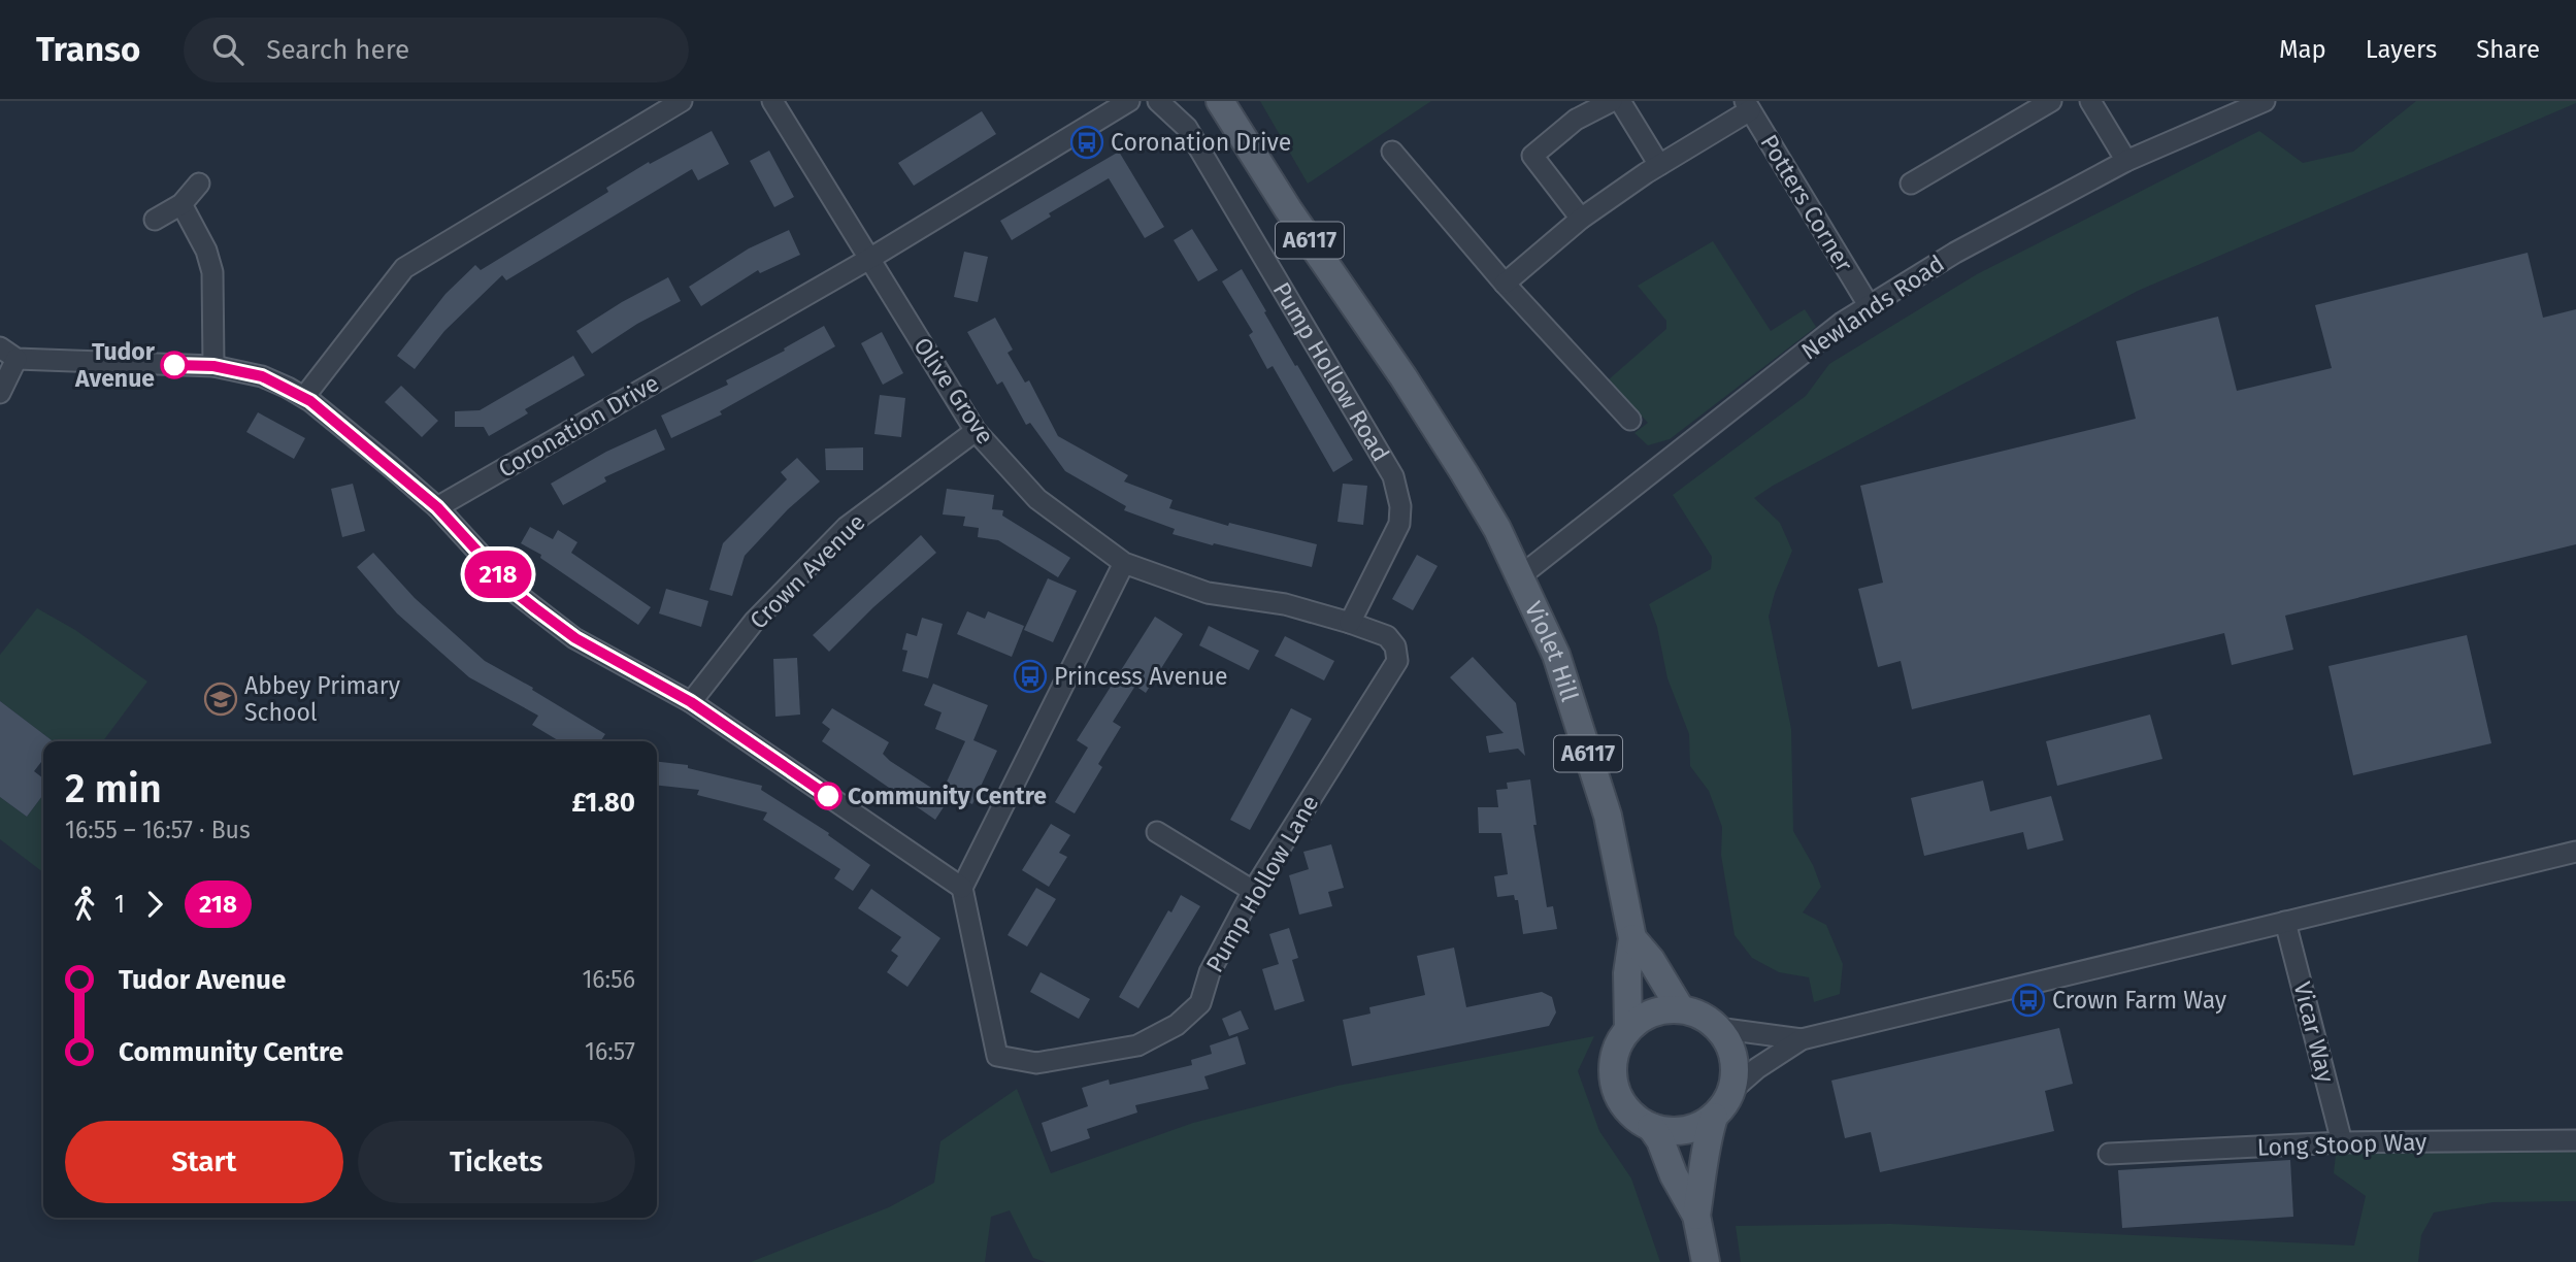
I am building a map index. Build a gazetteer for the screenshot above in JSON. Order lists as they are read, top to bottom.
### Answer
{
  "streets": {
    "main road": ["A6117", "Violet Hill"],
    "street": [
      "Potters Corner",
      "Newlands Road",
      "Pump Hollow Road",
      "Olive Grove",
      "Coronation Drive",
      "Crown Avenue",
      "Pump Hollow Lane",
      "Vicar Way",
      "Long Stoop Way"
    ]
  },
  "crossings": [
    ["Potters Corner", "Newlands Road"],
    ["A6117", "Newlands Road"],
    ["A6117", "Violet Hill"],
    ["Newlands Road", "Violet Hill"],
    ["Pump Hollow Road", "Olive Grove"],
    ["Olive Grove", "Coronation Drive"],
    ["Olive Grove", "Crown Avenue"],
    ["Olive Grove", "Pump Hollow Lane"],
    ["Vicar Way", "Long Stoop Way"]
  ],
  "places": {
    "bus stop": ["Coronation Drive", "Princess Avenue", "Crown Farm Way"],
    "other": ["Tudor Avenue", "Community Centre"],
    "school or university": ["Abbey Primary School"]
  },
  "lines": ["bus line 218"],
  "page": {
    "header": "Transo",
    "search": "Search here",
    "nav": ["Map", "Layers", "Share"],
    "on_map": "218",
    "heading": ["2 min", "16:55 – 16:57 · Bus", "£1.80"],
    "legs": ["1", "218"],
    "list": [
      {
        "name": "Tudor Avenue",
        "value": "16:56"
      },
      {
        "name": "Community Centre",
        "value": "16:57"
      }
    ],
    "buttons": ["Start", "Tickets"]
  }
}
